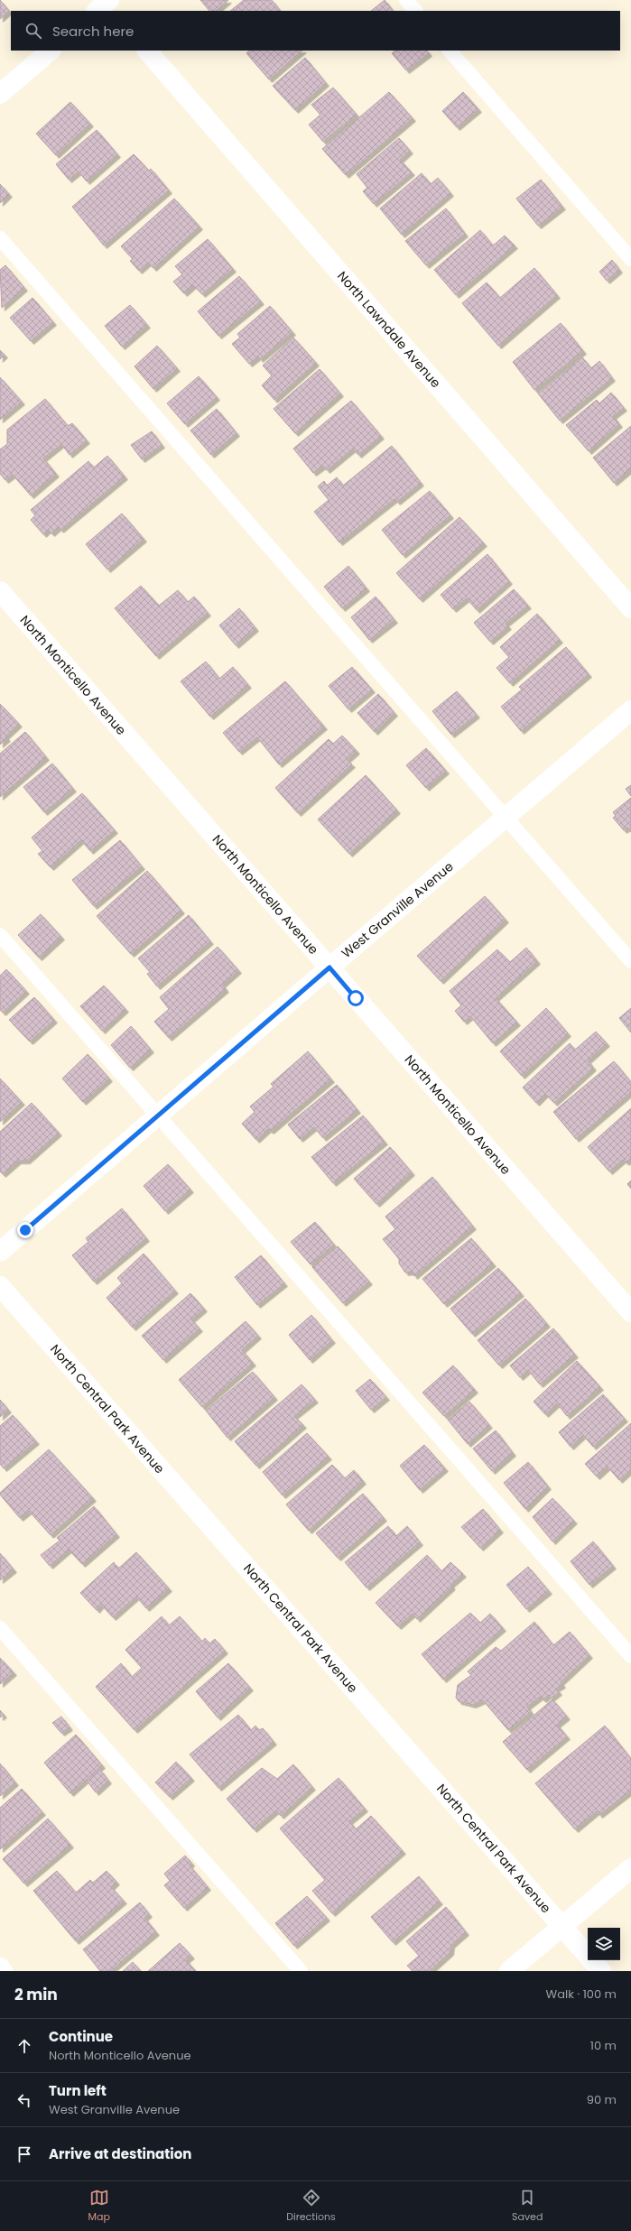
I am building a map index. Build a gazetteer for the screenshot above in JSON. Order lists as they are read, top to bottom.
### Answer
{
  "streets": {
    "street": [
      "North Lawndale Avenue",
      "North Monticello Avenue",
      "West Granville Avenue",
      "North Central Park Avenue"
    ]
  },
  "crossings": [
    ["North Monticello Avenue", "West Granville Avenue"]
  ],
  "page": {
    "search": "Search here",
    "heading": ["2 min", "Walk · 100 m"],
    "list": [
      ["Continue", "North Monticello Avenue", "10 m"],
      ["Turn left", "West Granville Avenue", "90 m"],
      "Arrive at destination"
    ],
    "nav": ["Map", "Directions", "Saved"]
  }
}
